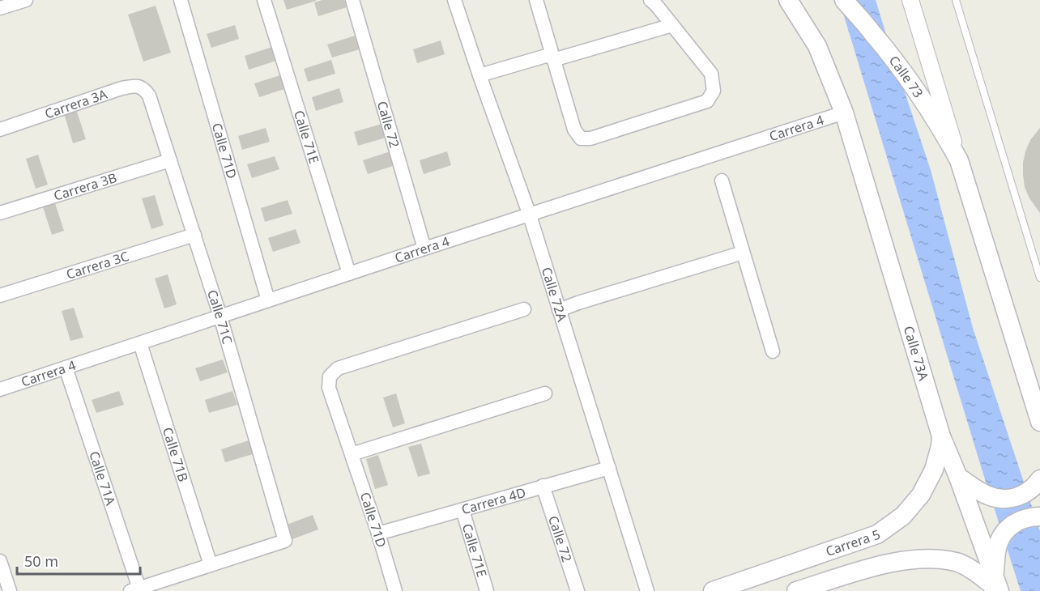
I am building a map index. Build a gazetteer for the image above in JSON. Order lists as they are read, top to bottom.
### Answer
{
  "streets": {
    "main road": ["Calle 73", "Calle 73A", "Carrera 5"],
    "street": [
      "Carrera 3A",
      "Calle 72",
      "Carrera 4",
      "Calle 71E",
      "Calle 71D",
      "Carrera 3B",
      "Carrera 3C",
      "Calle 72A",
      "Calle 71C",
      "Calle 71B",
      "Calle 71A",
      "Carrera 4D"
    ]
  },
  "crossings": [
    ["Carrera 3A", "Calle 71C"],
    ["Calle 72", "Carrera 4"],
    ["Calle 72", "Carrera 4D"],
    ["Carrera 4", "Calle 71E"],
    ["Carrera 4", "Calle 71D"],
    ["Carrera 4", "Calle 72A"],
    ["Carrera 4", "Calle 71C"],
    ["Carrera 4", "Calle 73A"],
    ["Carrera 4", "Calle 71B"],
    ["Carrera 4", "Calle 71A"],
    ["Calle 71E", "Carrera 4D"],
    ["Calle 71D", "Carrera 4D"],
    ["Carrera 3B", "Calle 71C"],
    ["Carrera 3C", "Calle 71C"],
    ["Calle 72A", "Carrera 4D"],
    ["Calle 71C", "Calle 71B"],
    ["Calle 73A", "Carrera 5"]
  ],
  "scale_bar": "50 m"
}
